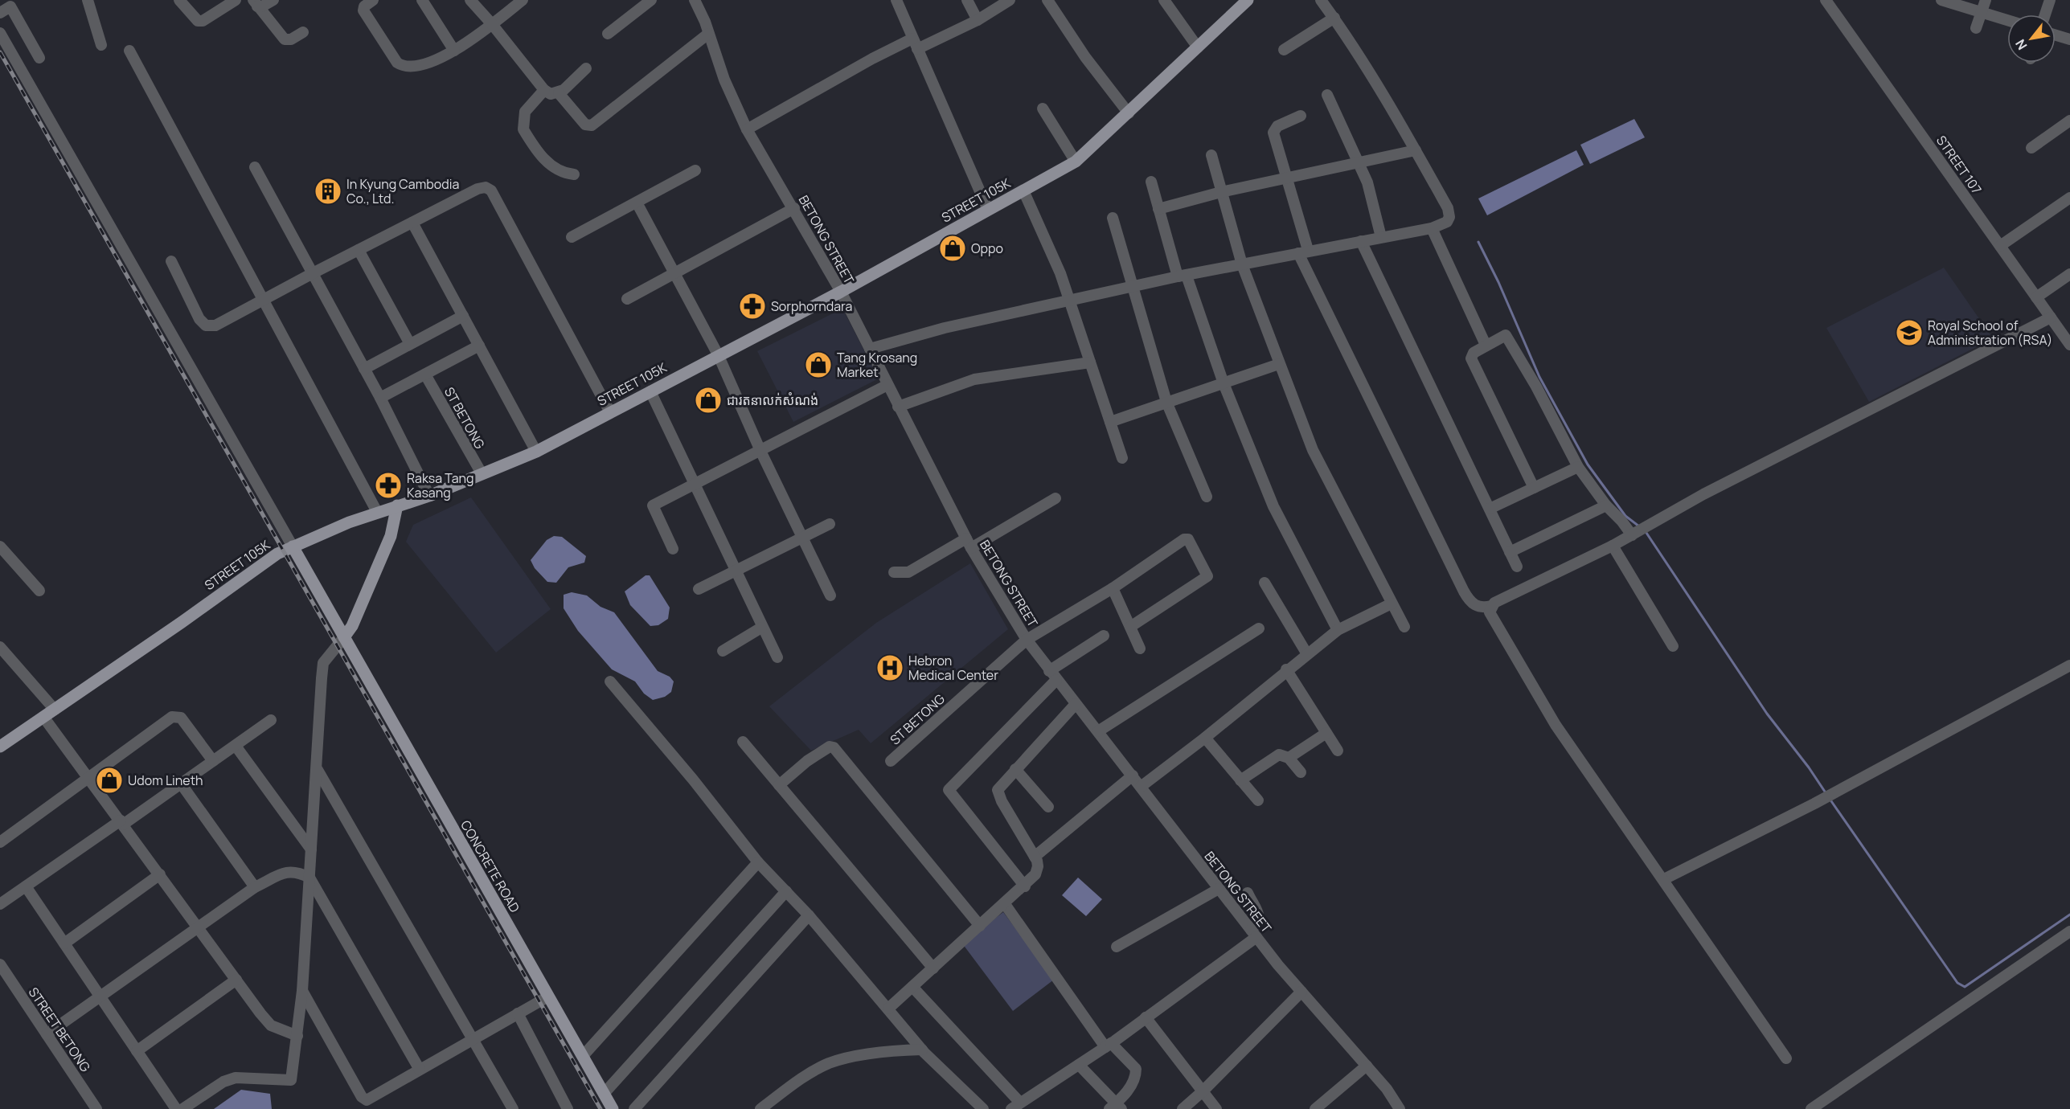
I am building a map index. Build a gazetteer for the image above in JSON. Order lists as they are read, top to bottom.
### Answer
{
  "streets": {
    "main road": ["STREET 105K", "CONCRETE ROAD"],
    "street": [
      "STREET 107",
      "BETONG STREET",
      "ST BETONG",
      "STREET BETONG"
    ]
  },
  "crossings": [
    ["STREET 105K", "BETONG STREET"],
    ["STREET 105K", "ST BETONG"],
    ["STREET 105K", "CONCRETE ROAD"],
    ["BETONG STREET", "ST BETONG"]
  ],
  "places": {
    "building": ["In Kyung Cambodia Co., Ltd."],
    "shop": [
      "Oppo",
      "Tang Krosang Market",
      "ជារតនាលក់សំណង់",
      "Udom Lineth"
    ],
    "pharmacy": ["Sorphorndara", "Raksa Tang Kasang"],
    "school or university": ["Royal School of Administration (RSA)"],
    "hospital": ["Hebron Medical Center"]
  },
  "north": "bottom left"
}
